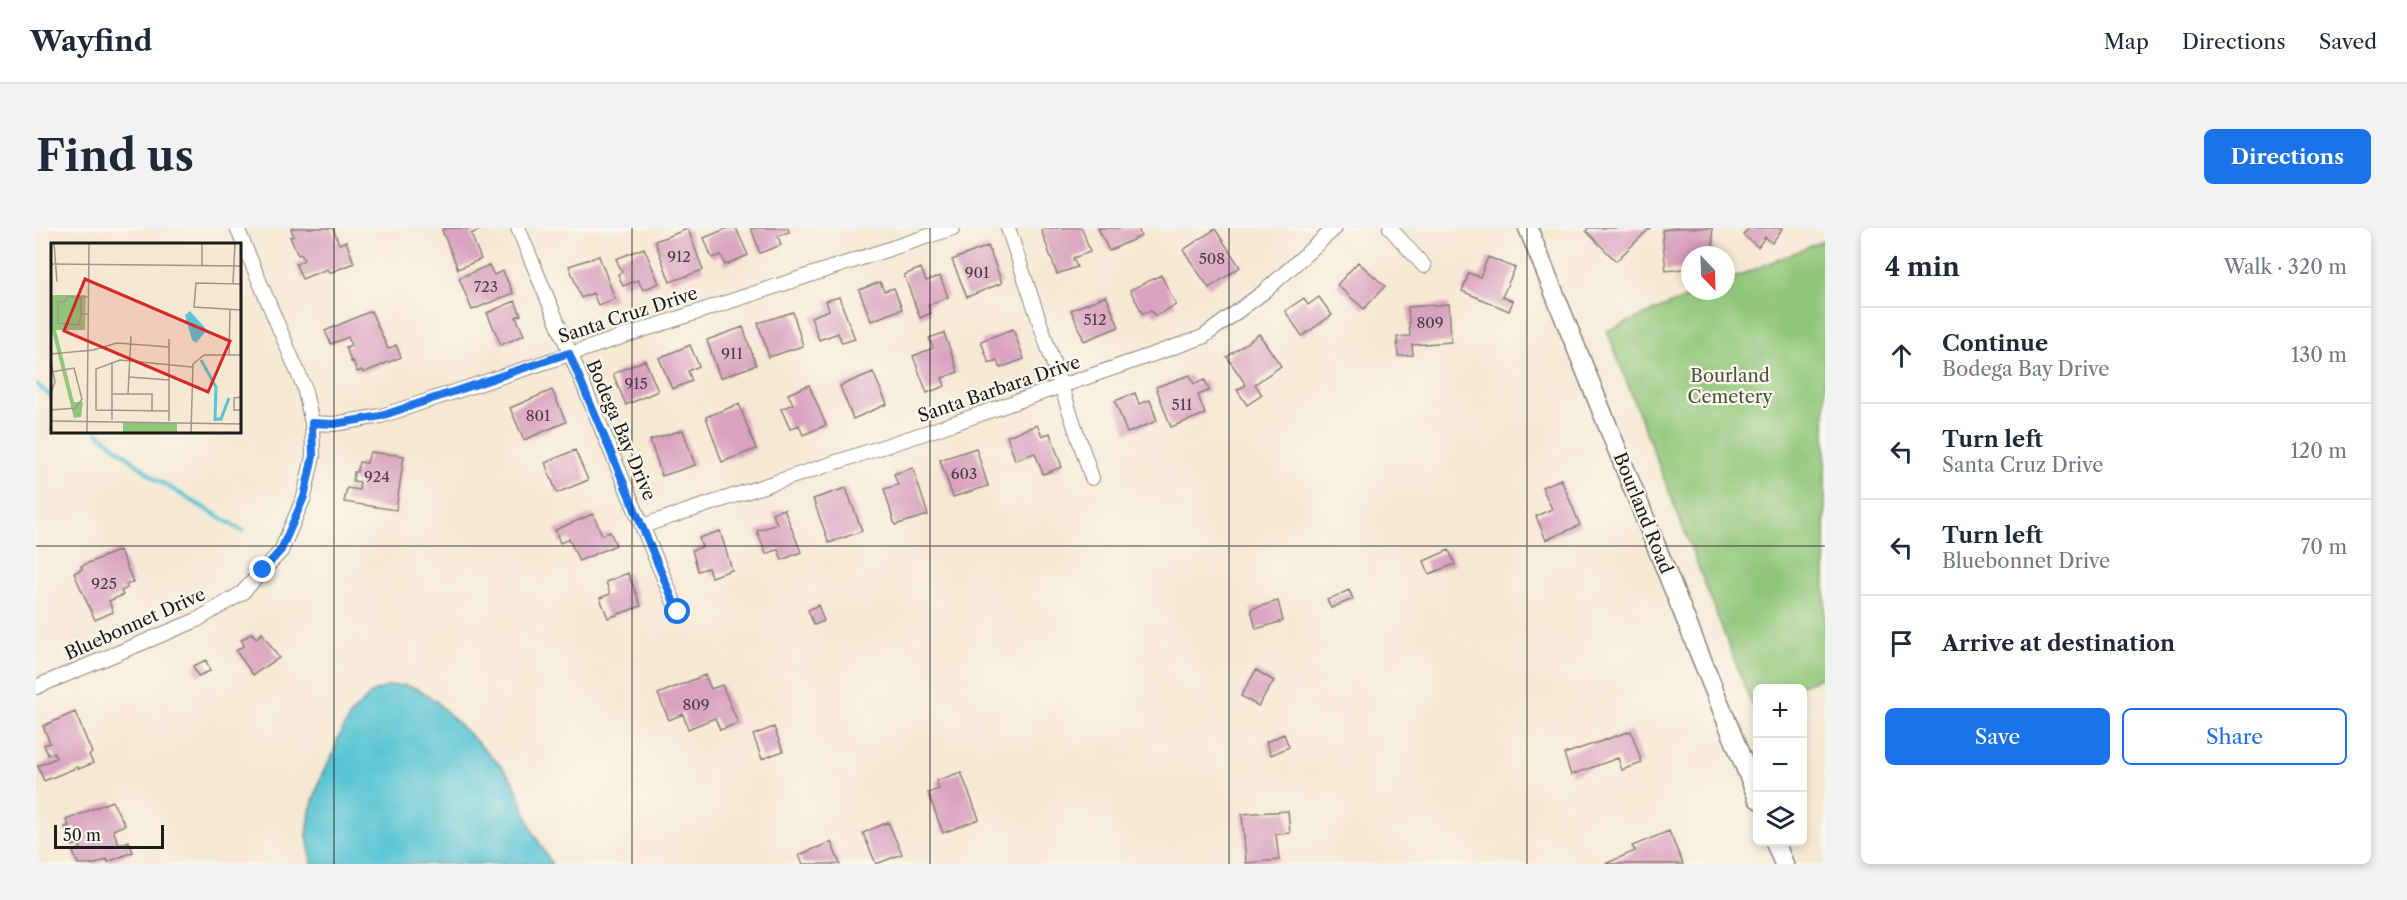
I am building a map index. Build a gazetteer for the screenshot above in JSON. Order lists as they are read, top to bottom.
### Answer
{
  "streets": {
    "main road": ["Bourland Road"],
    "street": [
      "Santa Cruz Drive",
      "Santa Barbara Drive",
      "Bodega Bay Drive",
      "Bluebonnet Drive"
    ]
  },
  "crossings": [
    ["Santa Cruz Drive", "Bodega Bay Drive"],
    ["Santa Cruz Drive", "Bluebonnet Drive"],
    ["Santa Barbara Drive", "Bodega Bay Drive"]
  ],
  "parks": ["Bourland Cemetery"],
  "house_numbers": [
    "912",
    "508",
    "901",
    "723",
    "512",
    "809",
    "911",
    "915",
    "511",
    "801",
    "603",
    "924",
    "925",
    "809"
  ],
  "scale_bar": "50 m",
  "north": "bottom right",
  "page": {
    "header": "Wayfind",
    "nav": ["Map", "Directions", "Saved"],
    "buttons": [
      "Directions",
      ["Save", "Share"]
    ],
    "title": "Find us",
    "heading": ["4 min", "Walk · 320 m"],
    "list": [
      ["Continue", "Bodega Bay Drive", "130 m"],
      ["Turn left", "Santa Cruz Drive", "120 m"],
      ["Turn left", "Bluebonnet Drive", "70 m"],
      "Arrive at destination"
    ],
    "map_buttons": ["+", "−"],
    "scale": "50 m"
  }
}
